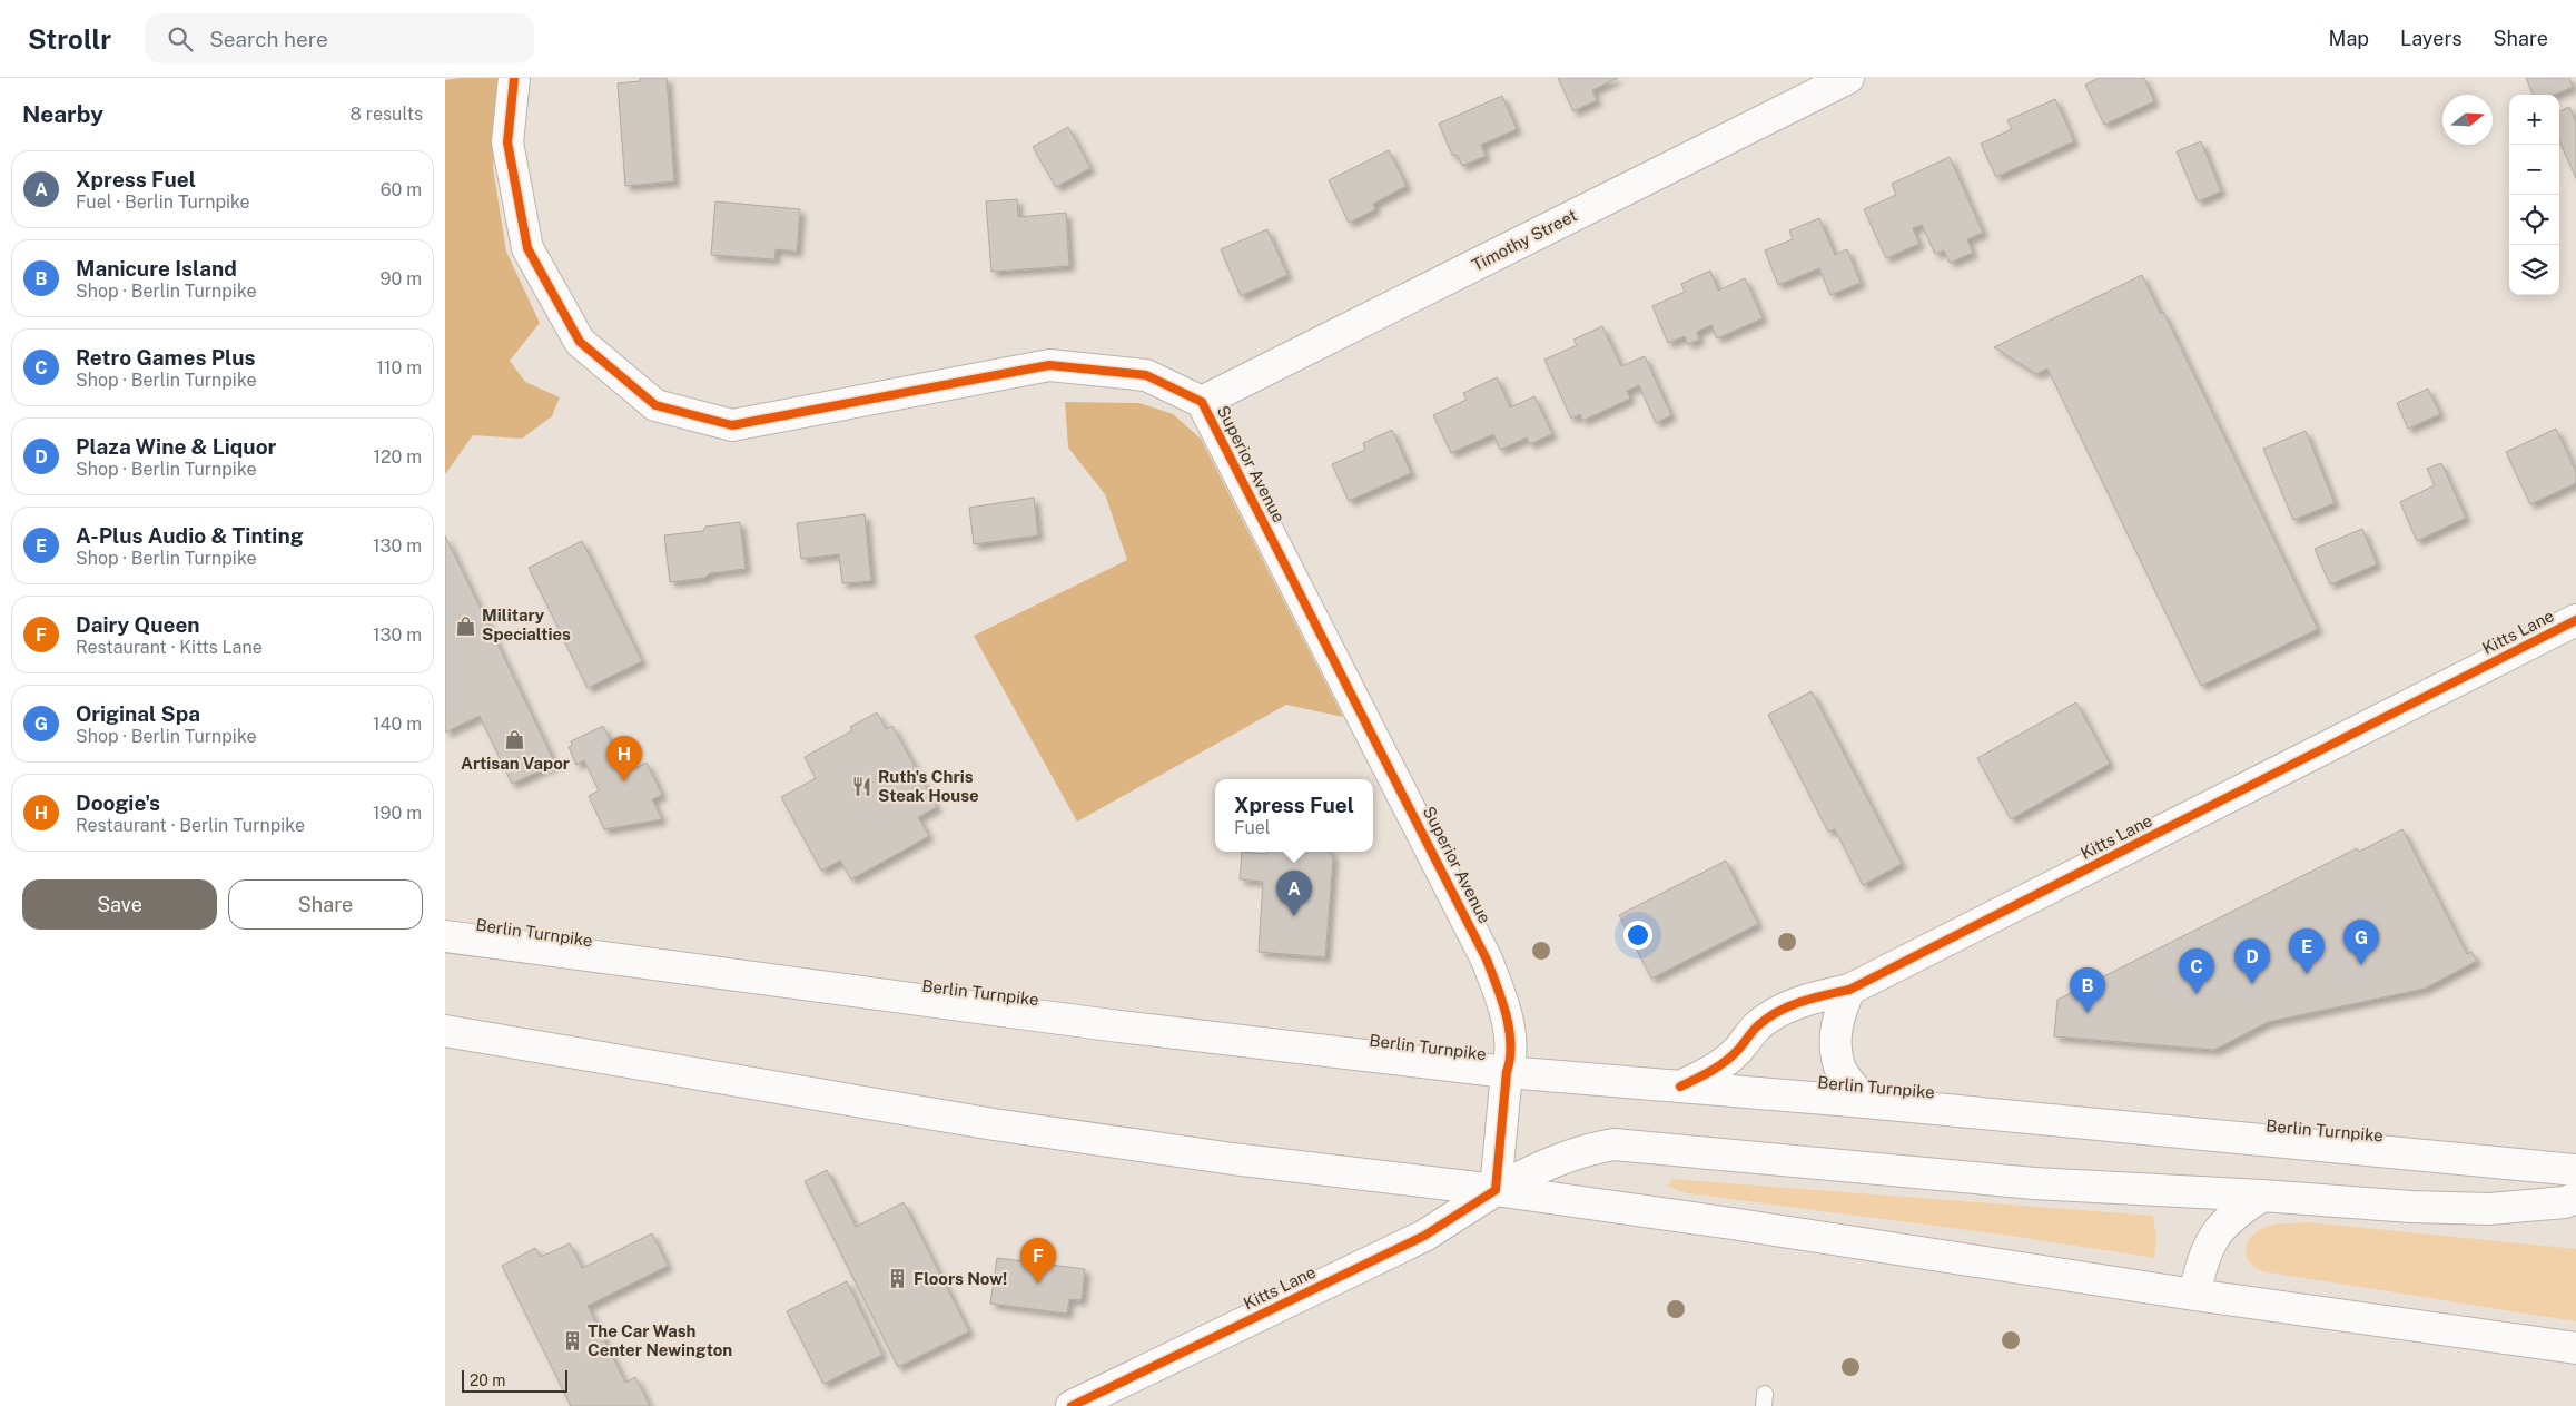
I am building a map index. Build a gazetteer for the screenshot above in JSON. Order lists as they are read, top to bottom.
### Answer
{
  "streets": {
    "main road": [
      "Timothy Street",
      "Superior Avenue",
      "Kitts Lane",
      "Berlin Turnpike"
    ]
  },
  "crossings": [
    ["Timothy Street", "Superior Avenue"],
    ["Superior Avenue", "Kitts Lane"],
    ["Superior Avenue", "Berlin Turnpike"],
    ["Kitts Lane", "Berlin Turnpike"]
  ],
  "places": {
    "shop": ["Military Specialties", "Artisan Vapor"],
    "restaurant": ["Ruth's Chris Steak House"],
    "building": ["Floors Now!", "The Car Wash Center Newington"]
  },
  "scale_bar": "20 m",
  "north": "right",
  "page": {
    "header": "Strollr",
    "search": "Search here",
    "nav": ["Map", "Layers", "Share"],
    "heading": ["Nearby", "8 results"],
    "map_buttons": ["+", "−"],
    "list": [
      {
        "mark": "A",
        "name": "Xpress Fuel",
        "note": "Fuel · Berlin Turnpike",
        "value": "60 m"
      },
      {
        "mark": "B",
        "name": "Manicure Island",
        "note": "Shop · Berlin Turnpike",
        "value": "90 m"
      },
      {
        "mark": "C",
        "name": "Retro Games Plus",
        "note": "Shop · Berlin Turnpike",
        "value": "110 m"
      },
      {
        "mark": "D",
        "name": "Plaza Wine & Liquor",
        "note": "Shop · Berlin Turnpike",
        "value": "120 m"
      },
      {
        "mark": "E",
        "name": "A-Plus Audio & Tinting",
        "note": "Shop · Berlin Turnpike",
        "value": "130 m"
      },
      {
        "mark": "F",
        "name": "Dairy Queen",
        "note": "Restaurant · Kitts Lane",
        "value": "130 m"
      },
      {
        "mark": "G",
        "name": "Original Spa",
        "note": "Shop · Berlin Turnpike",
        "value": "140 m"
      },
      {
        "mark": "H",
        "name": "Doogie's",
        "note": "Restaurant · Berlin Turnpike",
        "value": "190 m"
      }
    ],
    "pins": [
      "H",
      "A",
      "G",
      "E",
      "D",
      "C",
      "B",
      "F"
    ],
    "popup": ["Xpress Fuel", "Fuel"],
    "buttons": ["Save", "Share"],
    "scale": "20 m"
  }
}
